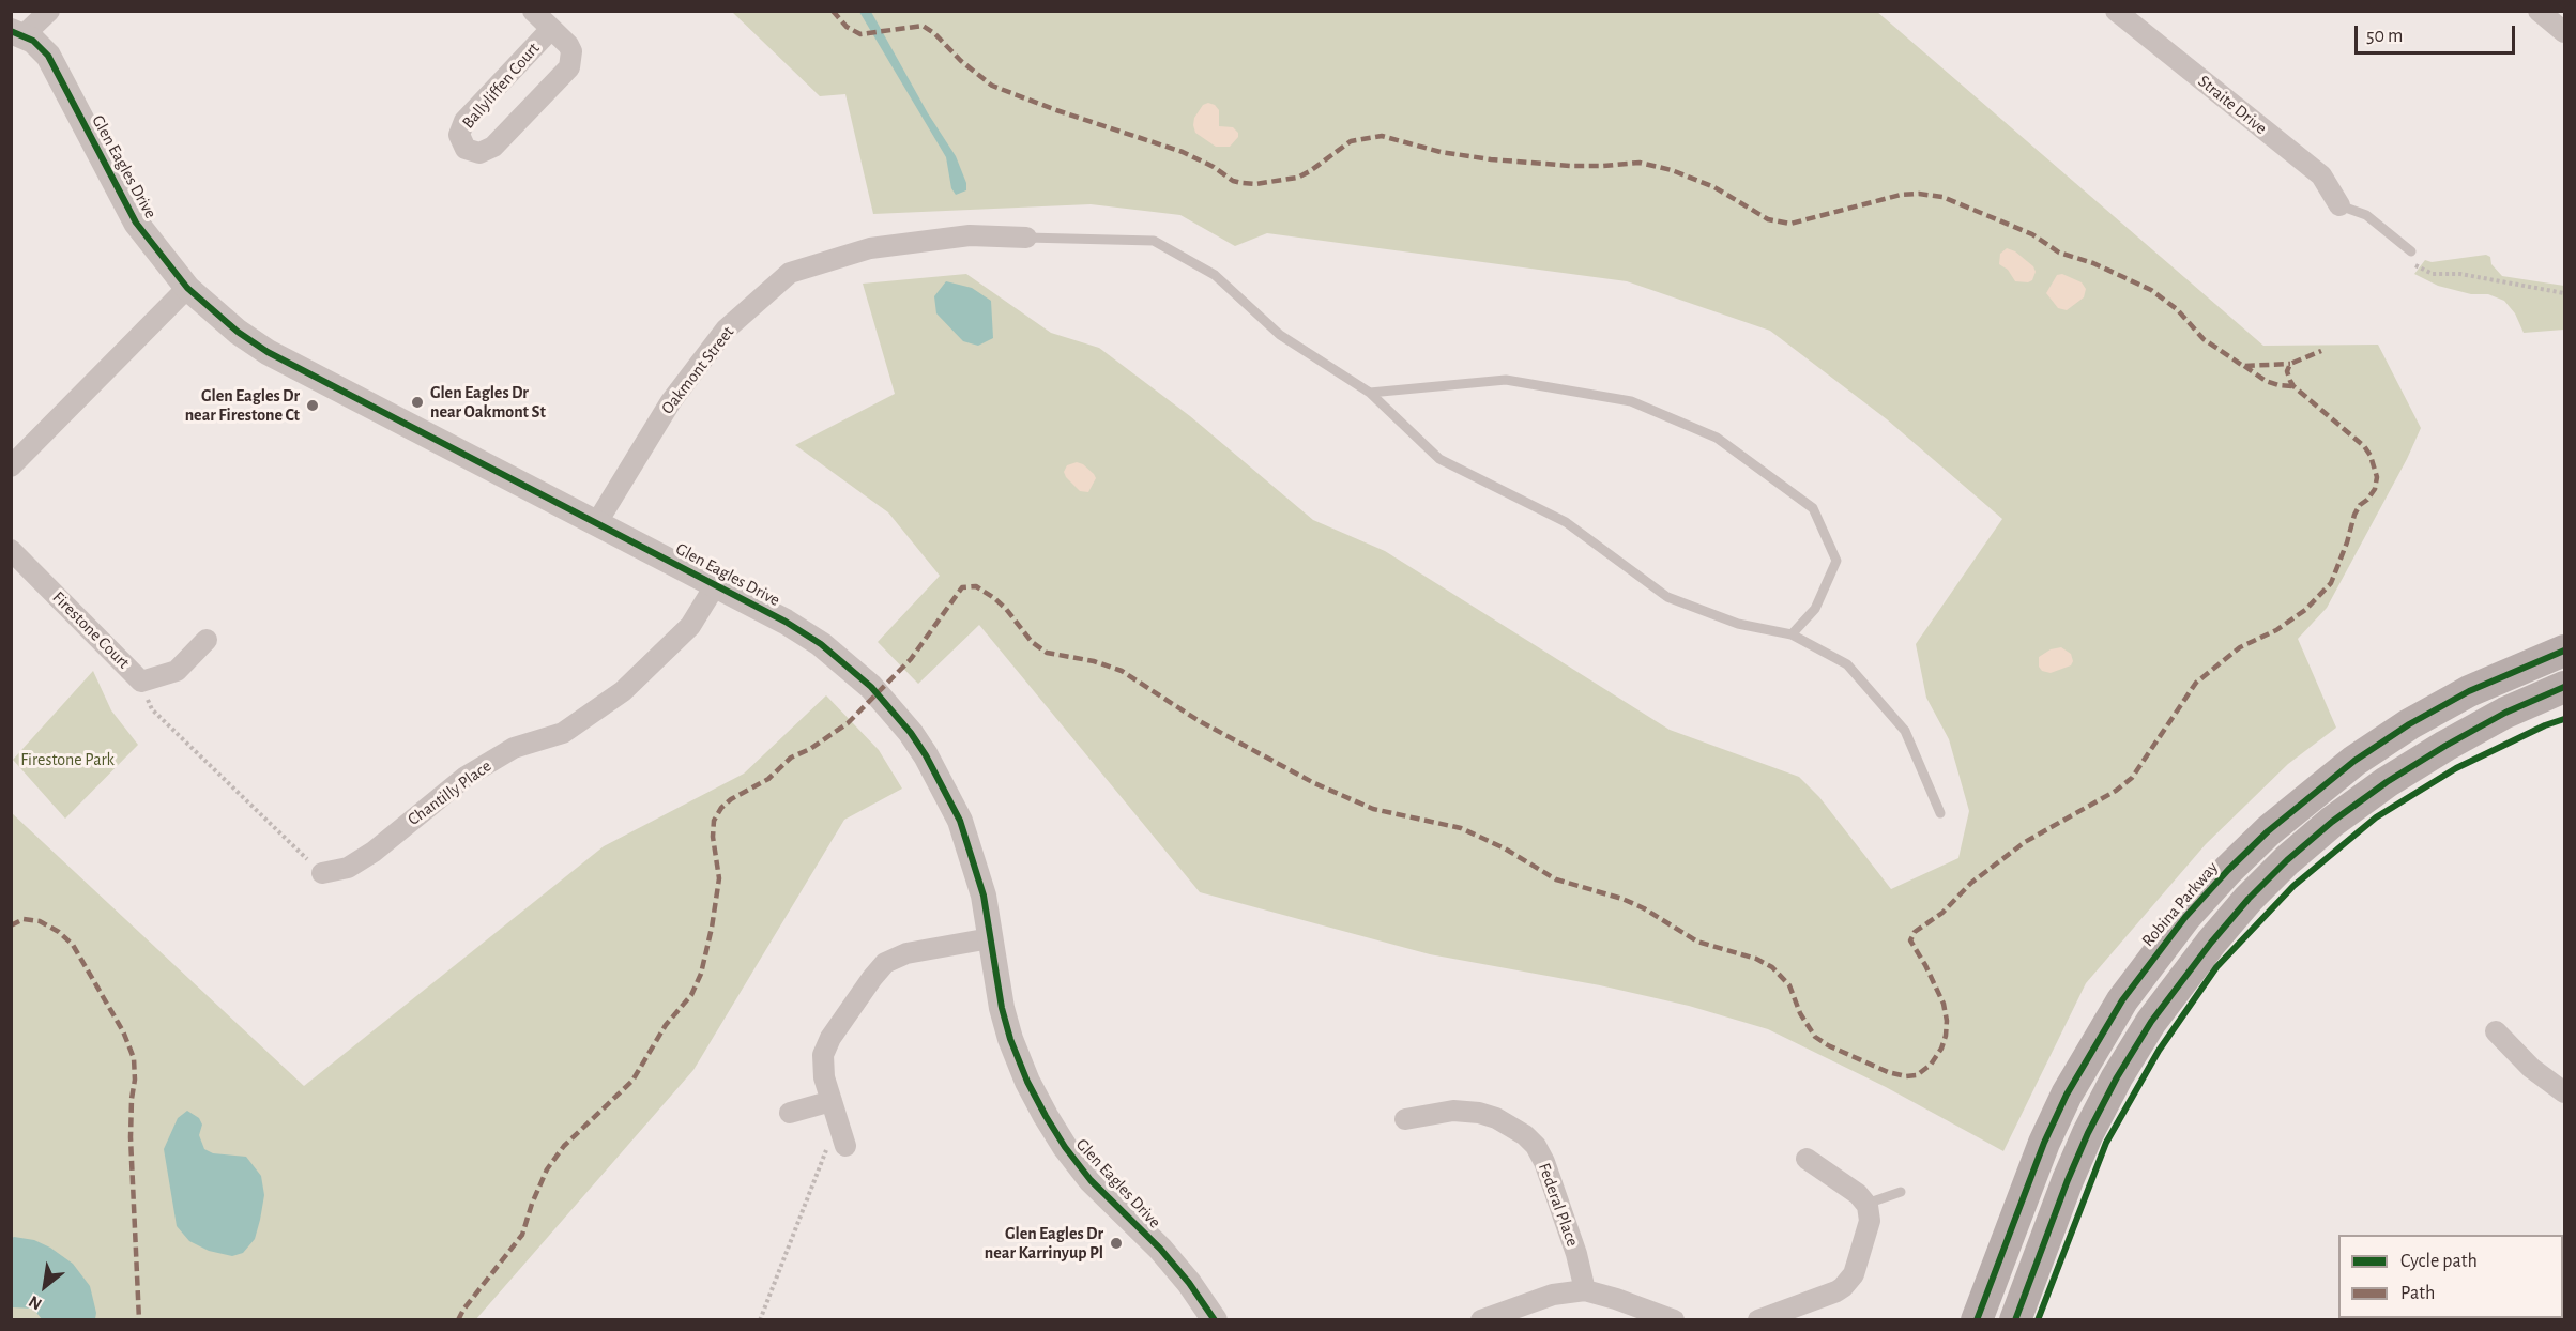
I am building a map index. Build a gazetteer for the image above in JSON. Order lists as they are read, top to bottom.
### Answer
{
  "streets": {
    "main road": ["Robina Parkway"],
    "street": [
      "Ballyliffen Court",
      "Straite Drive",
      "Glen Eagles Drive",
      "Oakmont Street",
      "Firestone Court",
      "Chantilly Place",
      "Federal Place"
    ]
  },
  "crossings": [
    ["Glen Eagles Drive", "Oakmont Street"],
    ["Glen Eagles Drive", "Chantilly Place"]
  ],
  "parks": ["Firestone Park"],
  "places": ["Glen Eagles Dr near Oakmont St", "Glen Eagles Dr near Firestone Ct", "Glen Eagles Dr near Karrinyup Pl"],
  "legend": ["Cycle path", "Path"],
  "scale_bar": "50 m",
  "north": "bottom left"
}
